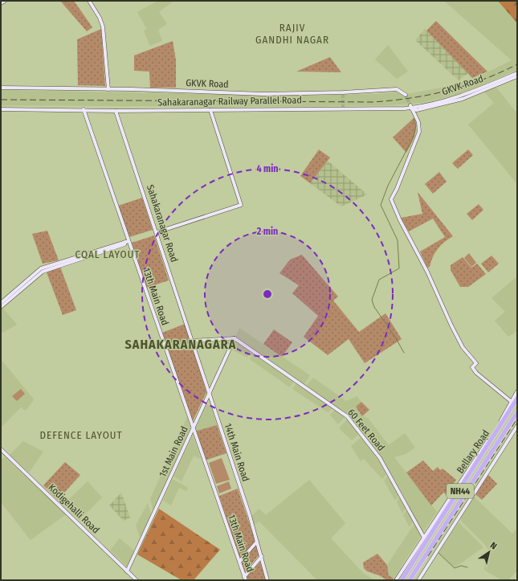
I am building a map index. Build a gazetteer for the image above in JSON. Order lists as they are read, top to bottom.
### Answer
{
  "streets": {
    "highway": ["Bellary Road", "NH44"],
    "street": [
      "GKVK Road",
      "Sahakaranagar Railway Parallel Road",
      "Sahakaranagar Road",
      "13th Main Road",
      "60 Feet Road",
      "1st Main Road",
      "14th Main Road",
      "Kodigehalli Road"
    ]
  },
  "crossings": [
    ["GKVK Road", "Sahakaranagar Railway Parallel Road"],
    ["Sahakaranagar Railway Parallel Road", "Sahakaranagar Road"],
    ["Sahakaranagar Railway Parallel Road", "13th Main Road"],
    ["Sahakaranagar Road", "1st Main Road"],
    ["Sahakaranagar Road", "14th Main Road"],
    ["13th Main Road", "1st Main Road"],
    ["60 Feet Road", "1st Main Road"],
    ["1st Main Road", "14th Main Road"],
    ["1st Main Road", "Kodigehalli Road"]
  ],
  "districts": [
    "RAJIV GANDHI NAGAR",
    "CQAL LAYOUT",
    "SAHAKARANAGARA",
    "DEFENCE LAYOUT"
  ],
  "north": "top right",
  "rings": ["4 min", "2 min"]
}
